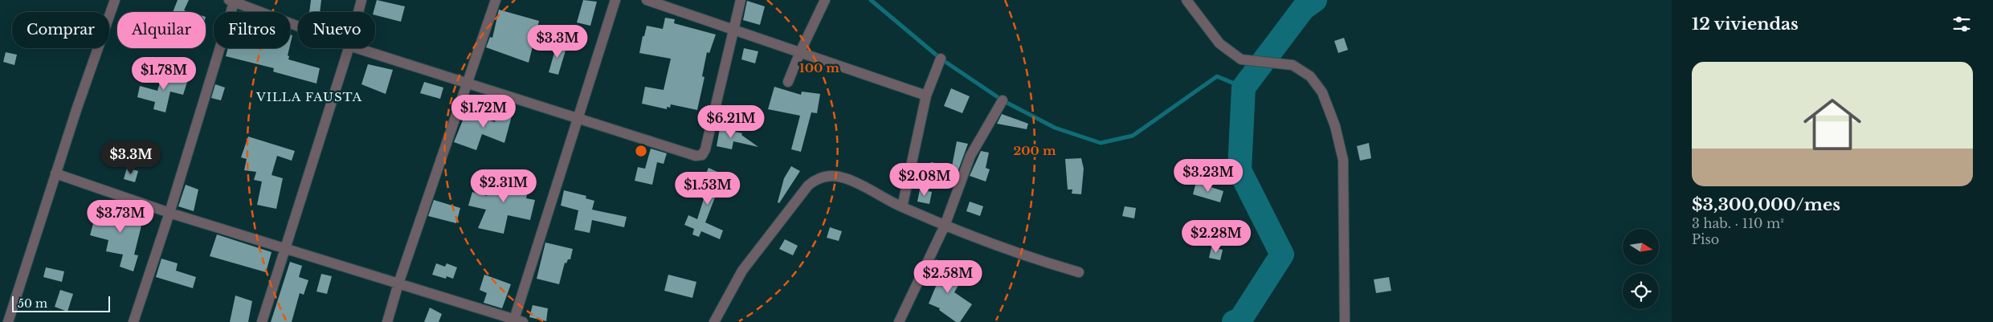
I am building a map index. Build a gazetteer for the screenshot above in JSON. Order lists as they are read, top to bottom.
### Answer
{
  "districts": ["VILLA FAUSTA"],
  "scale_bar": "50 m",
  "north": "right",
  "page": {
    "heading": "12 viviendas",
    "chip": [
      "Comprar",
      "Alquilar",
      "Filtros",
      "Nuevo"
    ],
    "price": [
      "$3.3M",
      "$1.78M",
      "$1.72M",
      "$6.21M",
      "$3.3M",
      "$3.23M",
      "$2.08M",
      "$2.31M",
      "$1.53M",
      "$3.73M",
      "$2.28M",
      "$2.58M"
    ],
    "list": [
      {
        "name": "$3,300,000/mes",
        "note": "3 hab. · 110 m² · Piso"
      }
    ],
    "scale": "50 m"
  },
  "rings": ["100 m", "200 m"]
}
